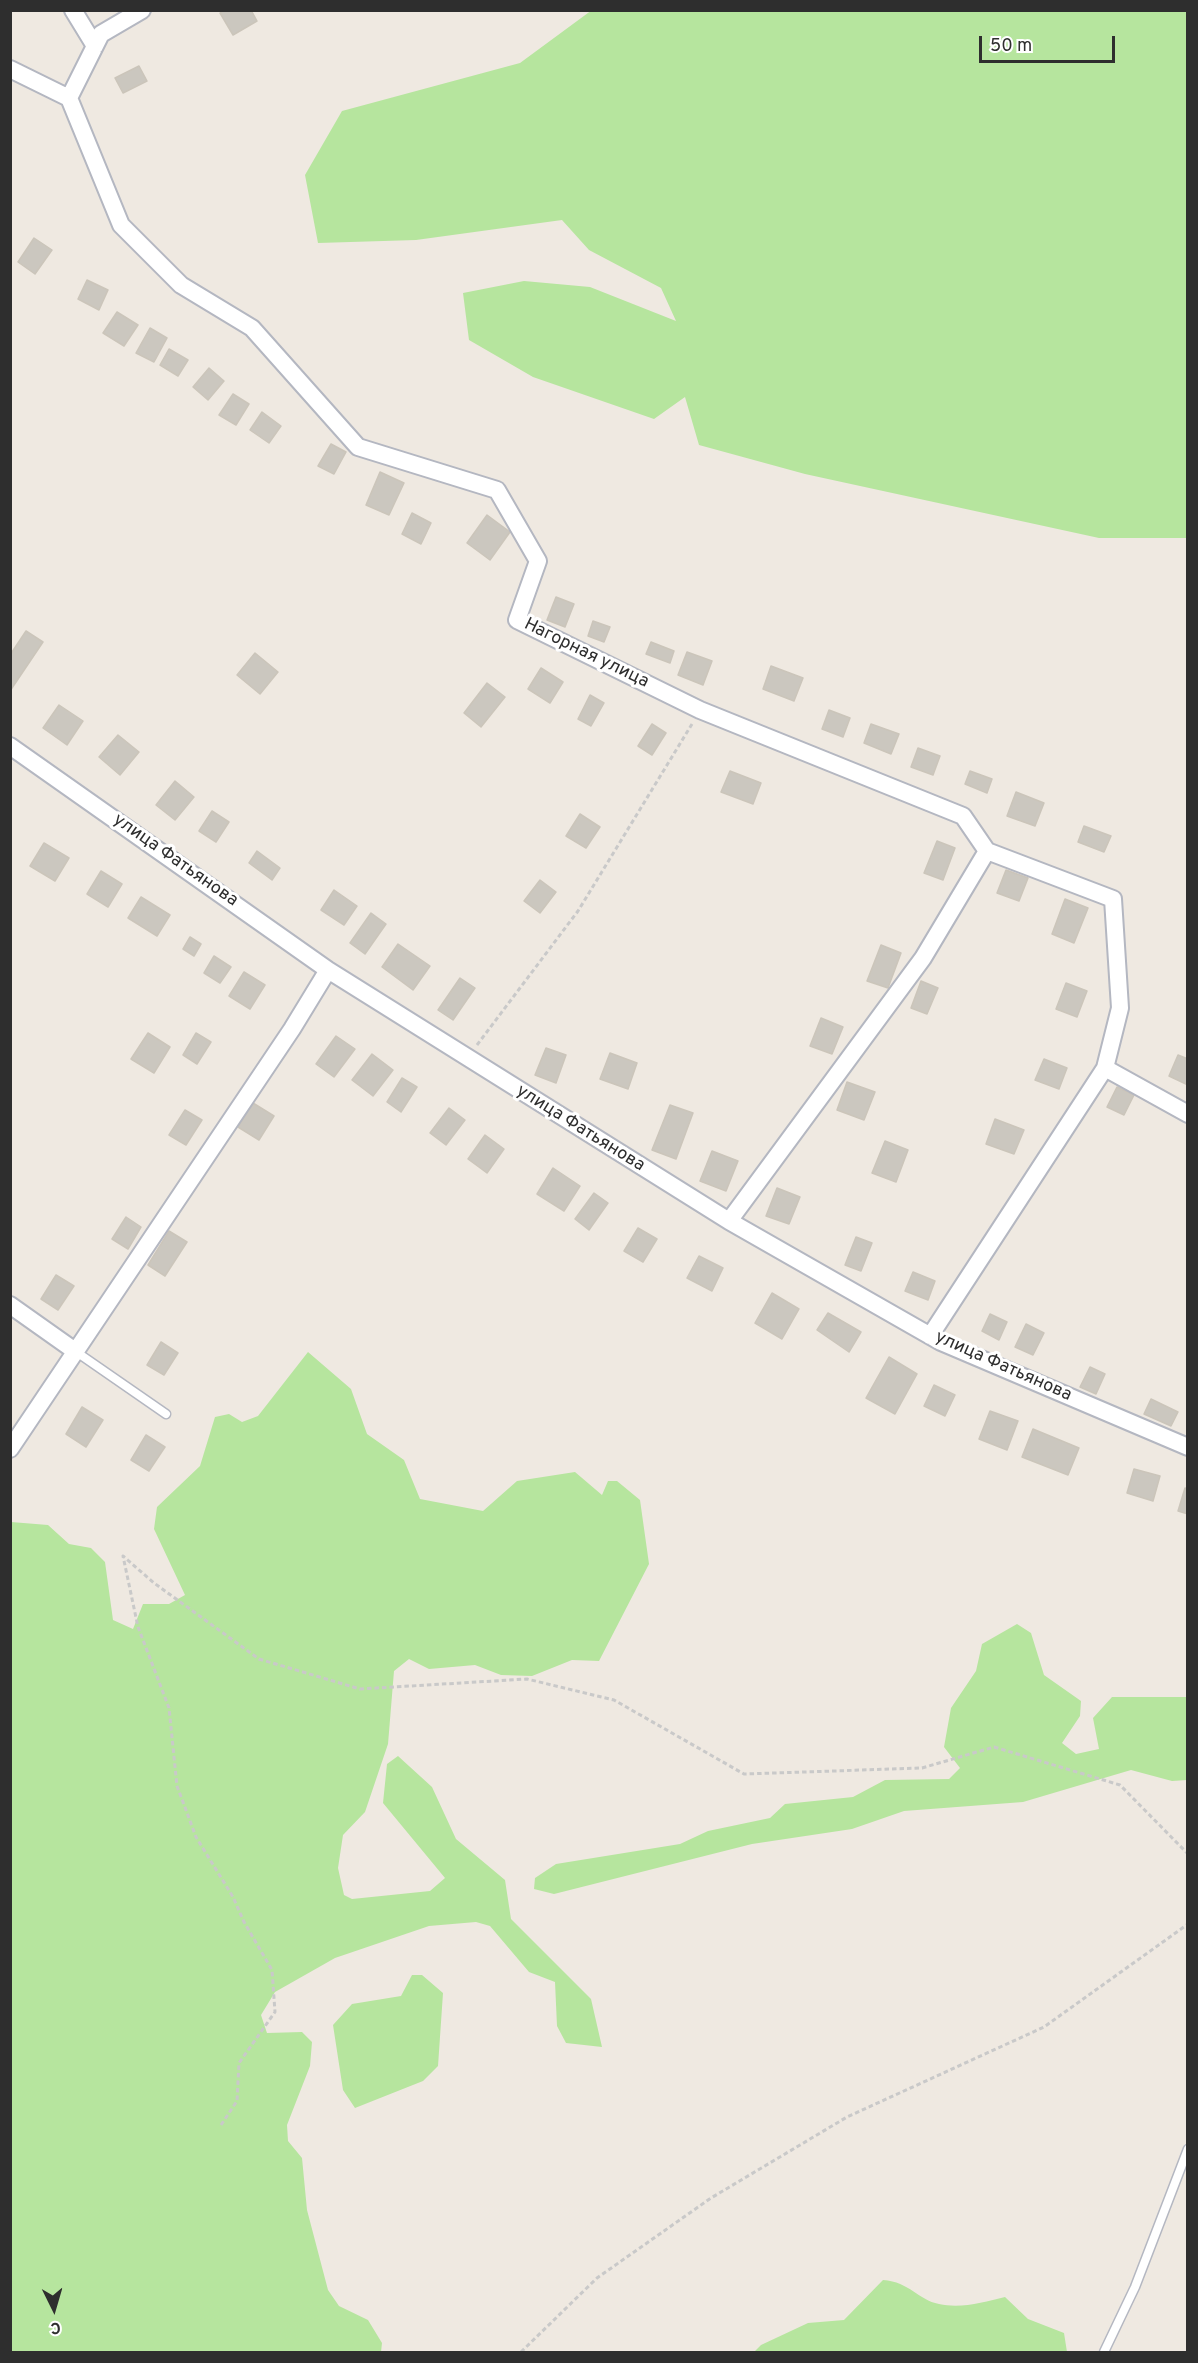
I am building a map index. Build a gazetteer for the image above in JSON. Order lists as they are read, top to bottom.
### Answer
{
  "streets": {
    "street": ["Нагорная улица", "улица Фатьянова"]
  },
  "scale_bar": "50 m",
  "north": "bottom"
}
